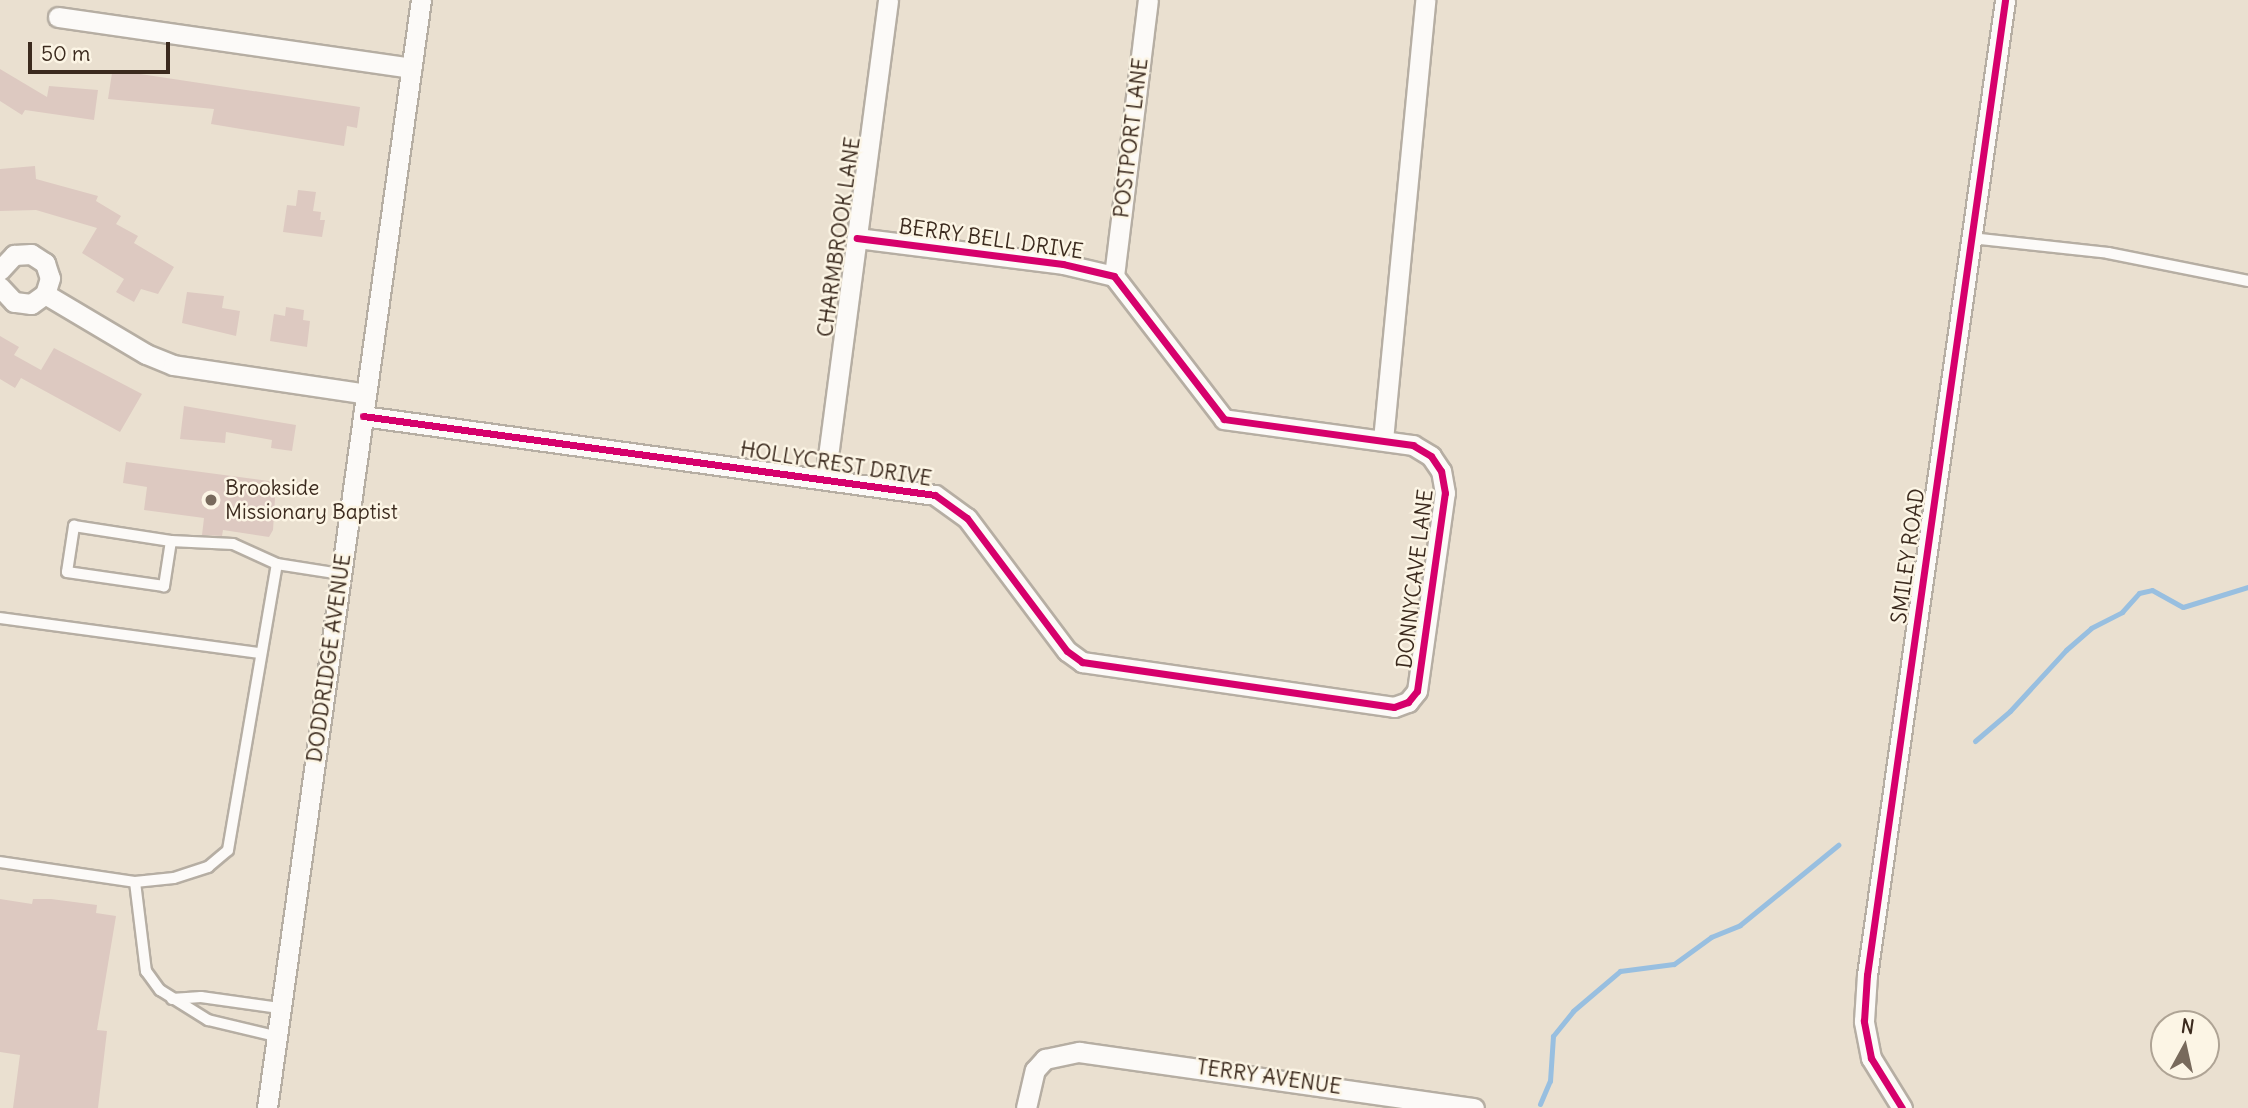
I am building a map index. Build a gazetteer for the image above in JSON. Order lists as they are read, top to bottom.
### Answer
{
  "streets": {
    "street": [
      "POSTPORT LANE",
      "CHARMBROOK LANE",
      "BERRY BELL DRIVE",
      "HOLLYCREST DRIVE",
      "SMILEY ROAD",
      "DONNYCAVE LANE",
      "DODDRIDGE AVENUE",
      "TERRY AVENUE"
    ]
  },
  "crossings": [
    ["POSTPORT LANE", "BERRY BELL DRIVE"],
    ["CHARMBROOK LANE", "BERRY BELL DRIVE"],
    ["CHARMBROOK LANE", "HOLLYCREST DRIVE"],
    ["HOLLYCREST DRIVE", "DONNYCAVE LANE"],
    ["HOLLYCREST DRIVE", "DODDRIDGE AVENUE"]
  ],
  "places": ["Brookside Missionary Baptist"],
  "scale_bar": "50 m",
  "north": "top"
}
